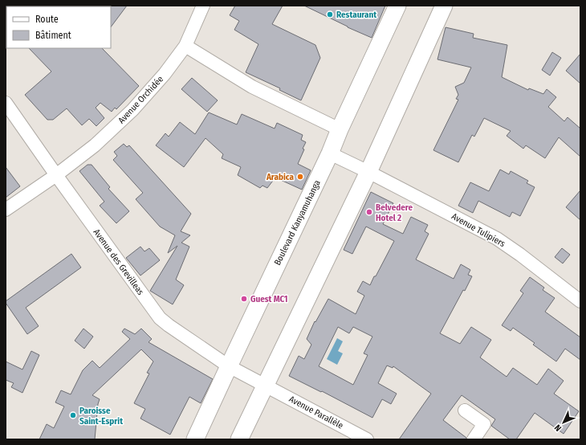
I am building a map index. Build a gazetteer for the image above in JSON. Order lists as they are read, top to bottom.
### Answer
{
  "streets": {
    "main road": ["Boulevard Kanyamuhanga"],
    "street": [
      "Avenue Orchidée",
      "Avenue Tulipiers",
      "Avenue des Grevilleas",
      "Avenue Parallèle"
    ]
  },
  "crossings": [
    ["Avenue Orchidée", "Avenue des Grevilleas"],
    ["Boulevard Kanyamuhanga", "Avenue Tulipiers"],
    ["Boulevard Kanyamuhanga", "Avenue des Grevilleas"],
    ["Avenue des Grevilleas", "Avenue Parallèle"]
  ],
  "places": [
    "Restaurant",
    "Arabica",
    "Belvedere Hotel 2",
    "Guest MC1",
    "Paroisse Saint-Esprit"
  ],
  "legend": ["Route", "Bâtiment"],
  "north": "bottom left"
}
